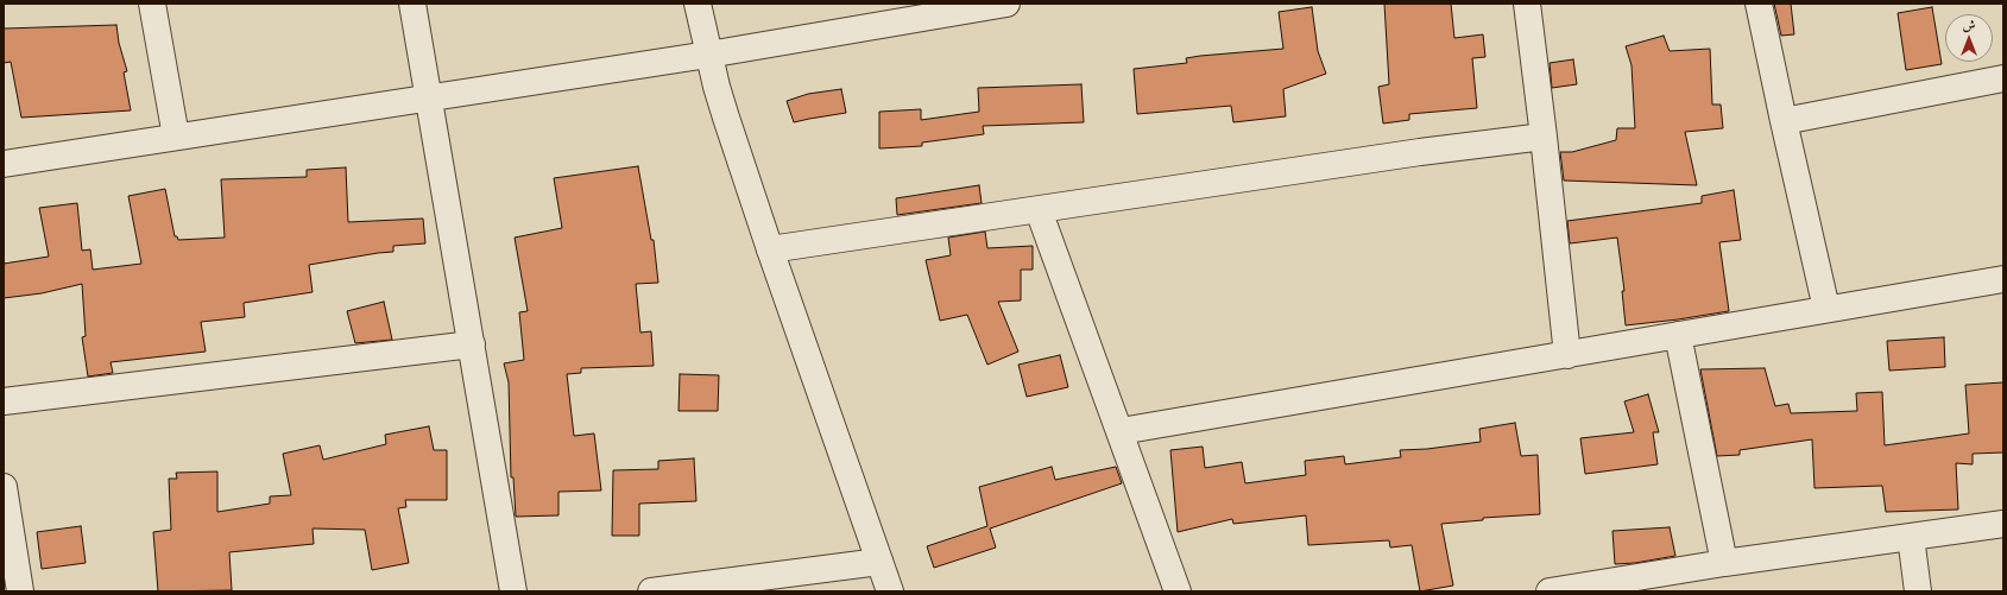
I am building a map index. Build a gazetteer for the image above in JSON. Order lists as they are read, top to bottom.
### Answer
{
  "north": "top"
}
